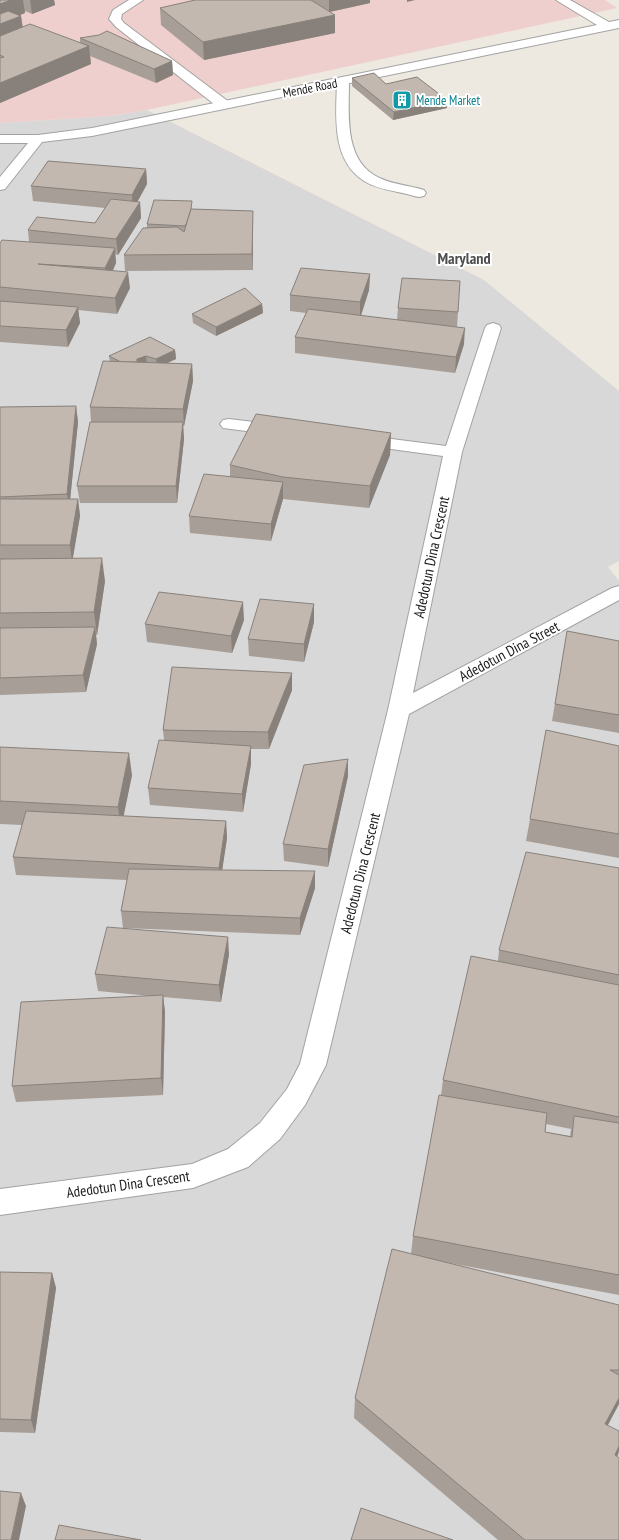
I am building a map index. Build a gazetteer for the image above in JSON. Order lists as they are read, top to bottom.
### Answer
{
  "streets": {
    "street": ["Mende Road", "Adedotun Dina Crescent", "Adedotun Dina Street"]
  },
  "crossings": [
    ["Adedotun Dina Crescent", "Adedotun Dina Street"]
  ],
  "districts": ["Maryland"],
  "places": {
    "building": ["Mende Market"]
  }
}
